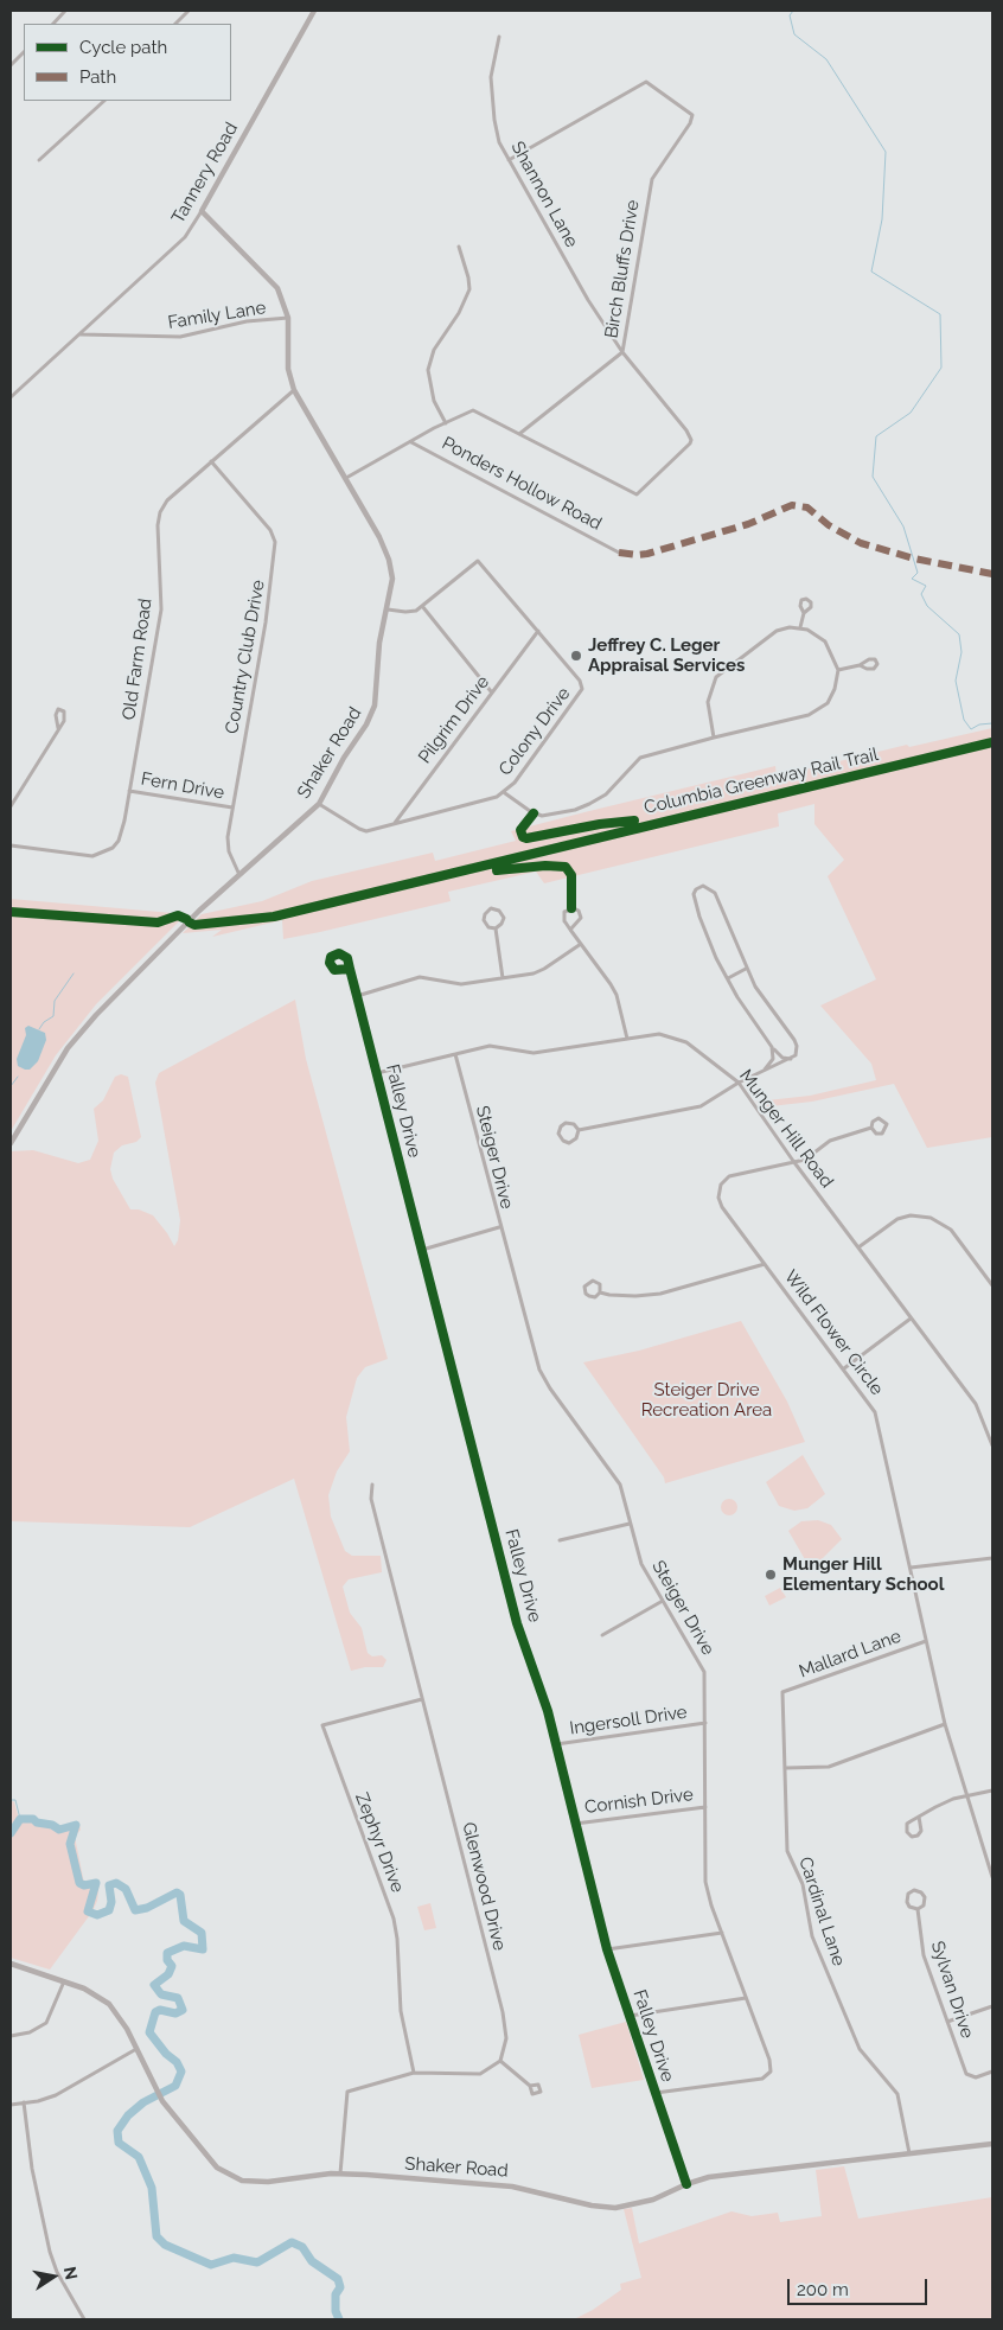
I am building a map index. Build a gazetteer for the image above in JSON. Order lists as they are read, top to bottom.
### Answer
{
  "streets": {
    "street": [
      "Tannery Road",
      "Shannon Lane",
      "Birch Bluffs Drive",
      "Family Lane",
      "Ponders Hollow Road",
      "Country Club Drive",
      "Old Farm Road",
      "Pilgrim Drive",
      "Colony Drive",
      "Shaker Road",
      "Fern Drive",
      "Falley Drive",
      "Munger Hill Road",
      "Steiger Drive",
      "Wild Flower Circle",
      "Mallard Lane",
      "Ingersoll Drive",
      "Cornish Drive",
      "Zephyr Drive",
      "Glenwood Drive",
      "Cardinal Lane",
      "Sylvan Drive"
    ],
    "cycle path": ["Columbia Greenway Rail Trail"]
  },
  "crossings": [
    ["Tannery Road", "Family Lane"],
    ["Tannery Road", "Shaker Road"],
    ["Shannon Lane", "Birch Bluffs Drive"],
    ["Birch Bluffs Drive", "Ponders Hollow Road"],
    ["Birch Bluffs Drive", "Shaker Road"],
    ["Family Lane", "Shaker Road"],
    ["Country Club Drive", "Old Farm Road"],
    ["Country Club Drive", "Shaker Road"],
    ["Country Club Drive", "Fern Drive"],
    ["Old Farm Road", "Shaker Road"],
    ["Old Farm Road", "Fern Drive"],
    ["Pilgrim Drive", "Colony Drive"],
    ["Colony Drive", "Shaker Road"],
    ["Shaker Road", "Falley Drive"],
    ["Shaker Road", "Cardinal Lane"],
    ["Falley Drive", "Munger Hill Road"],
    ["Falley Drive", "Steiger Drive"],
    ["Falley Drive", "Ingersoll Drive"],
    ["Falley Drive", "Cornish Drive"],
    ["Munger Hill Road", "Steiger Drive"],
    ["Munger Hill Road", "Wild Flower Circle"],
    ["Steiger Drive", "Ingersoll Drive"],
    ["Steiger Drive", "Cornish Drive"],
    ["Wild Flower Circle", "Mallard Lane"],
    ["Mallard Lane", "Cardinal Lane"],
    ["Zephyr Drive", "Glenwood Drive"]
  ],
  "parks": ["Steiger Drive Recreation Area"],
  "places": ["Jeffrey C. Leger Appraisal Services", "Munger Hill Elementary School"],
  "legend": ["Cycle path", "Path"],
  "scale_bar": "200 m",
  "north": "right"
}
